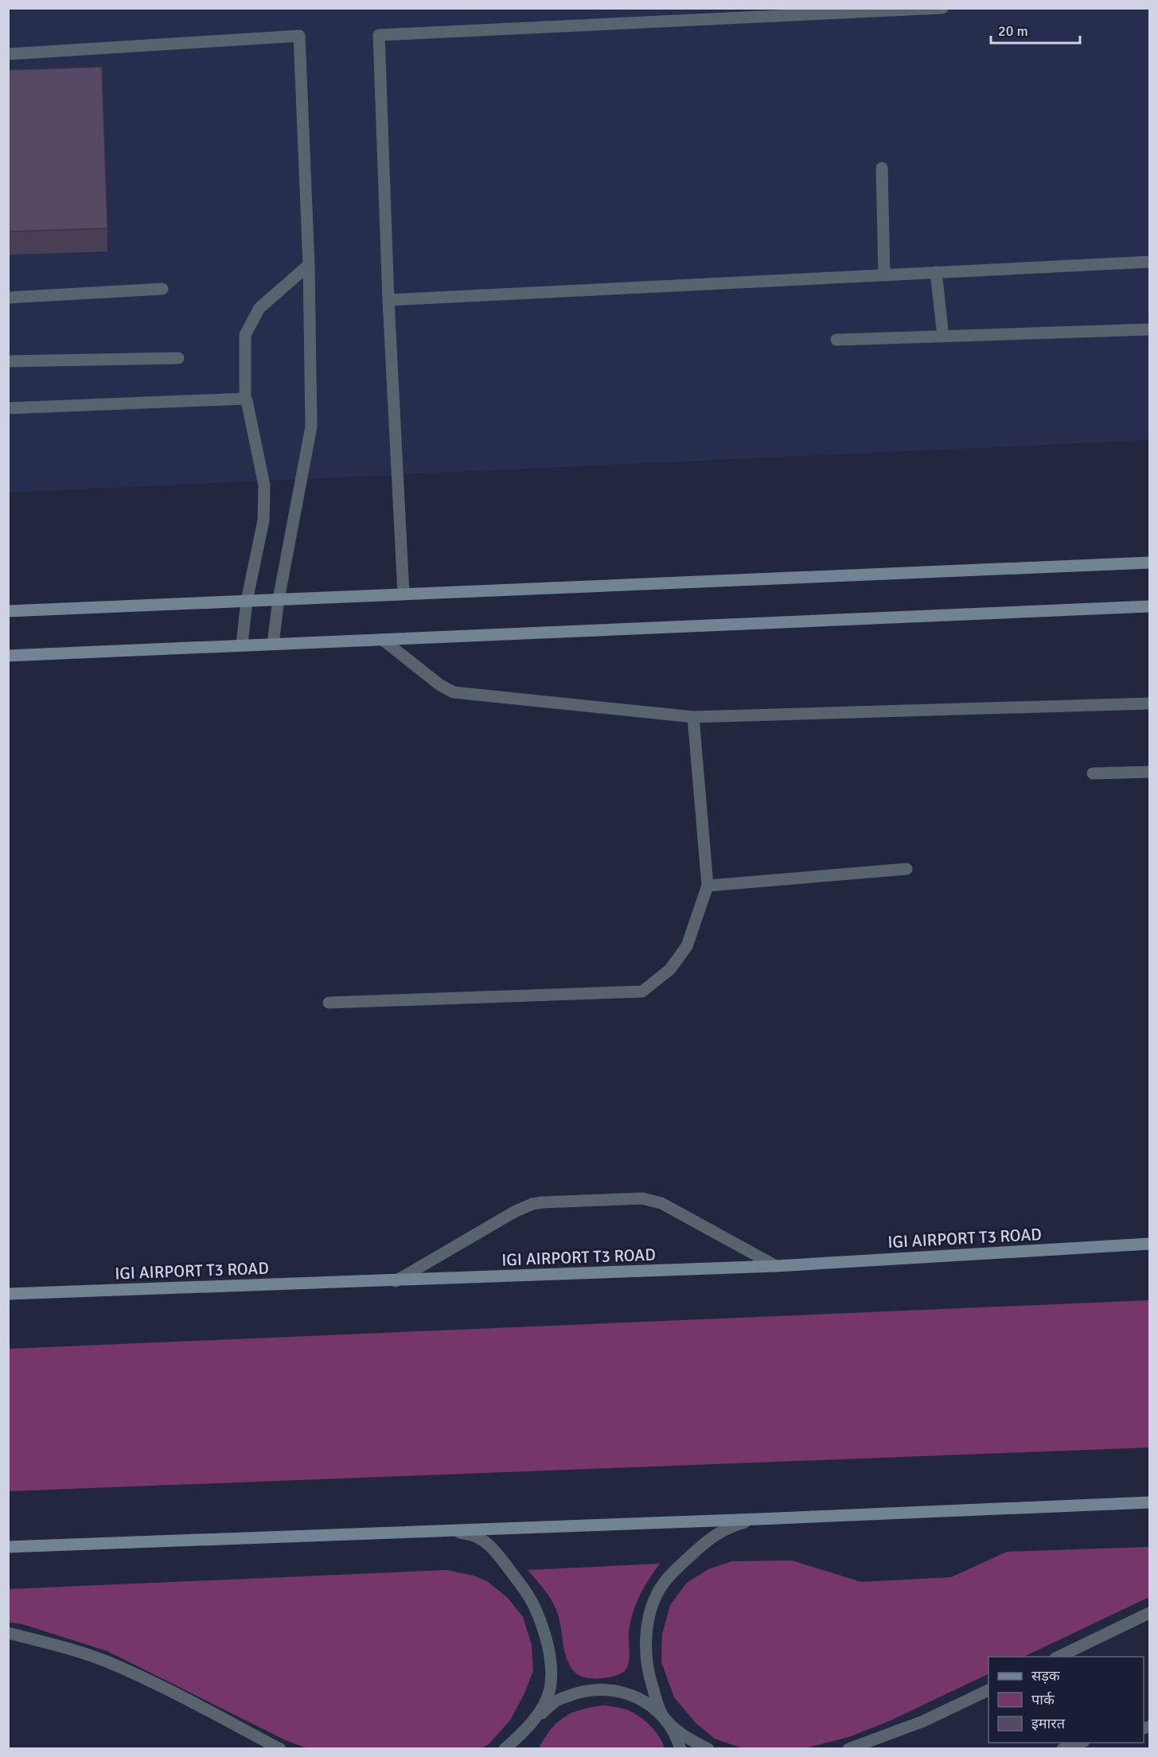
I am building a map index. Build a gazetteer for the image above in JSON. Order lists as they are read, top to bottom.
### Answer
{
  "streets": {
    "main road": ["IGI AIRPORT T3 ROAD"]
  },
  "legend": ["सड़क", "पार्क", "इमारत"],
  "scale_bar": "20 m"
}
